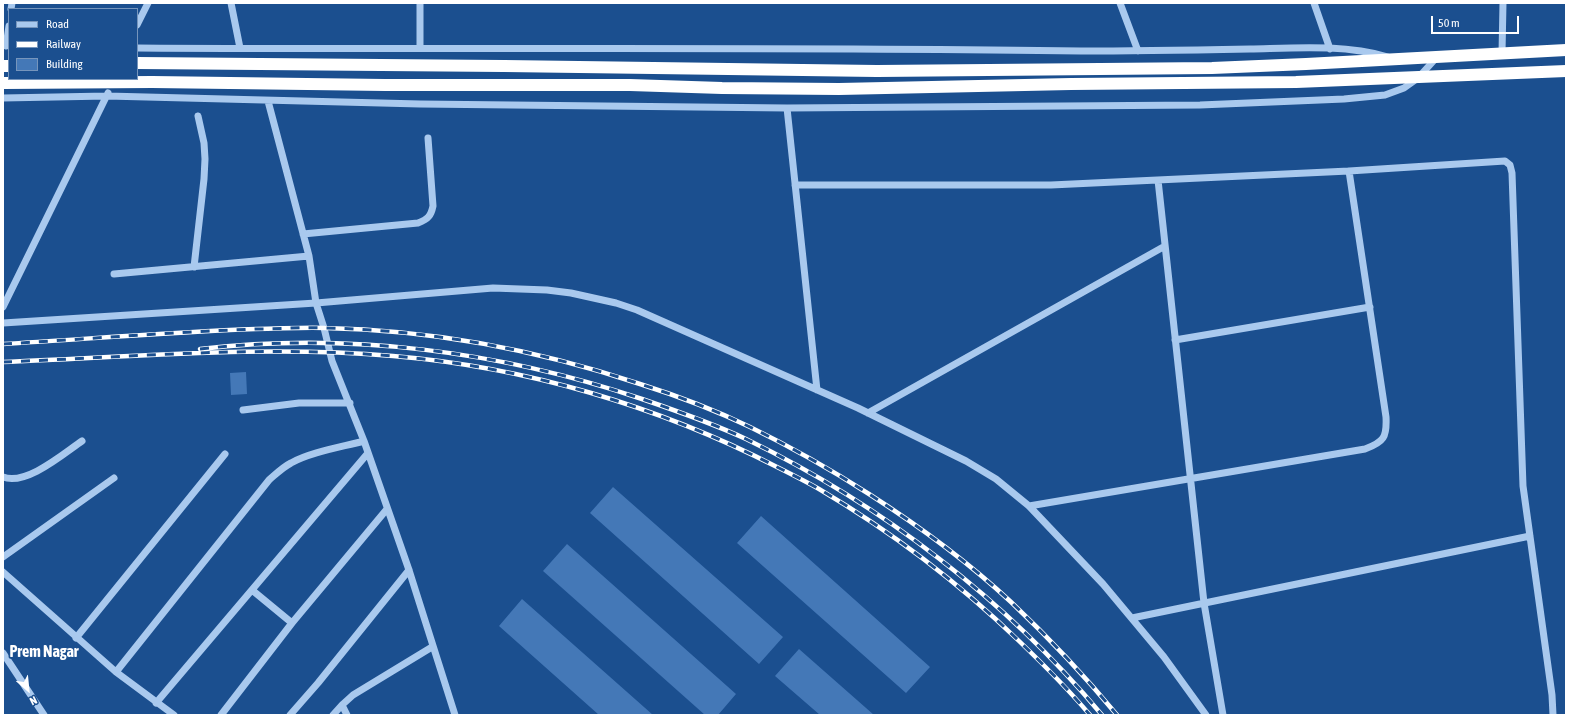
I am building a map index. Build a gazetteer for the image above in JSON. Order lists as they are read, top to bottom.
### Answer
{
  "districts": ["Prem Nagar"],
  "legend": ["Road", "Railway", "Building"],
  "scale_bar": "50 m",
  "north": "bottom right"
}
